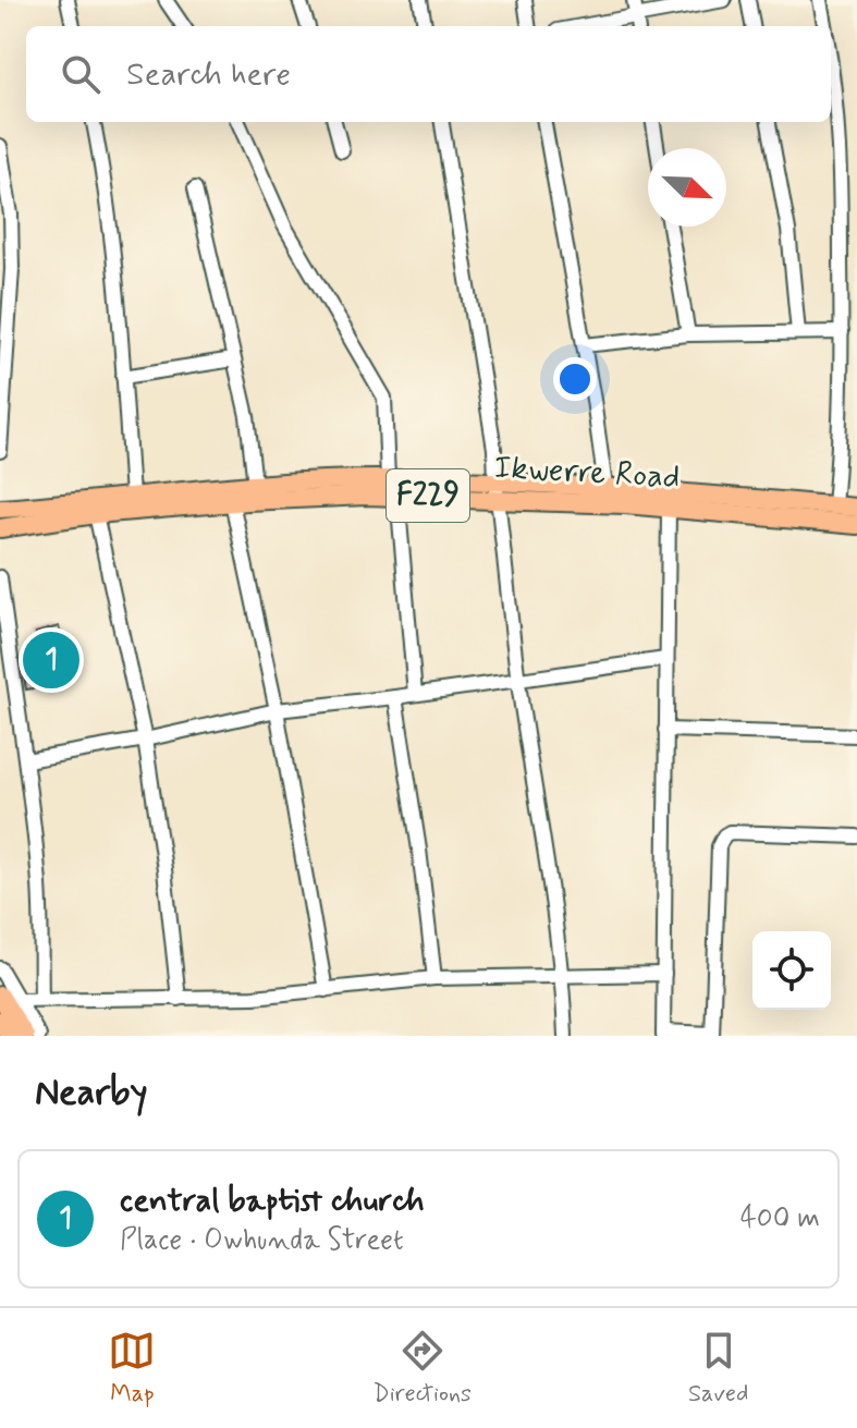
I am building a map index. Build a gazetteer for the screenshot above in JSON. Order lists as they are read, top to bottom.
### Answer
{
  "streets": {
    "main road": ["Ikwerre Road", "F229"]
  },
  "north": "bottom right",
  "page": {
    "search": "Search here",
    "pins": "1",
    "heading": "Nearby",
    "list": [
      {
        "mark": "1",
        "name": "central baptist church",
        "note": "Place · Owhunda Street",
        "value": "400 m"
      }
    ],
    "nav": ["Map", "Directions", "Saved"]
  }
}
